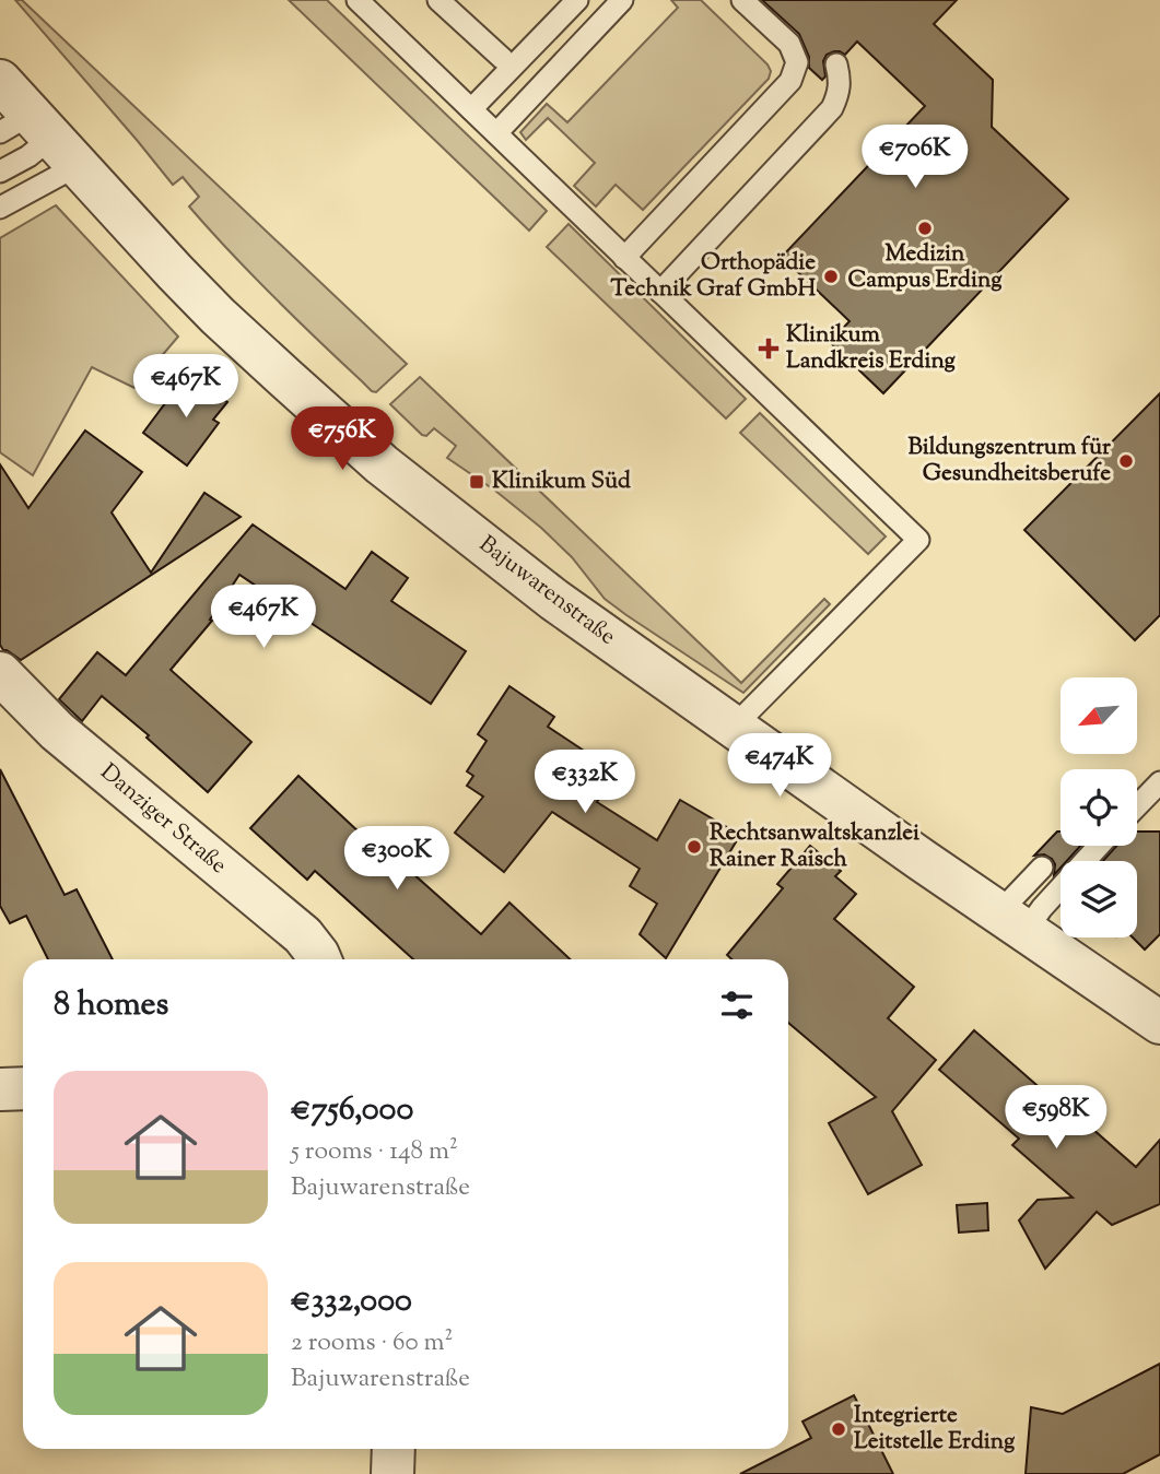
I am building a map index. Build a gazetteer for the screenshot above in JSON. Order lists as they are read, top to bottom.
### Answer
{
  "streets": {
    "street": ["Bajuwarenstraße", "Danziger Straße"]
  },
  "places": {
    "other": [
      "Medizin Campus Erding",
      "Orthopädie Technik Graf GmbH",
      "Bildungszentrum für Gesundheitsberufe",
      "Rechtsanwaltskanzlei Rainer Raisch",
      "Integrierte Leitstelle Erding"
    ],
    "health": ["Klinikum Landkreis Erding"],
    "transit": ["Klinikum Süd"]
  },
  "north": "bottom left",
  "page": {
    "price": [
      "€706K",
      "€467K",
      "€756K",
      "€467K",
      "€474K",
      "€332K",
      "€300K",
      "€598K"
    ],
    "heading": "8 homes",
    "list": [
      {
        "name": "€756,000",
        "note": "5 rooms · 148 m² · Bajuwarenstraße"
      },
      {
        "name": "€332,000",
        "note": "2 rooms · 60 m² · Bajuwarenstraße"
      }
    ]
  }
}
